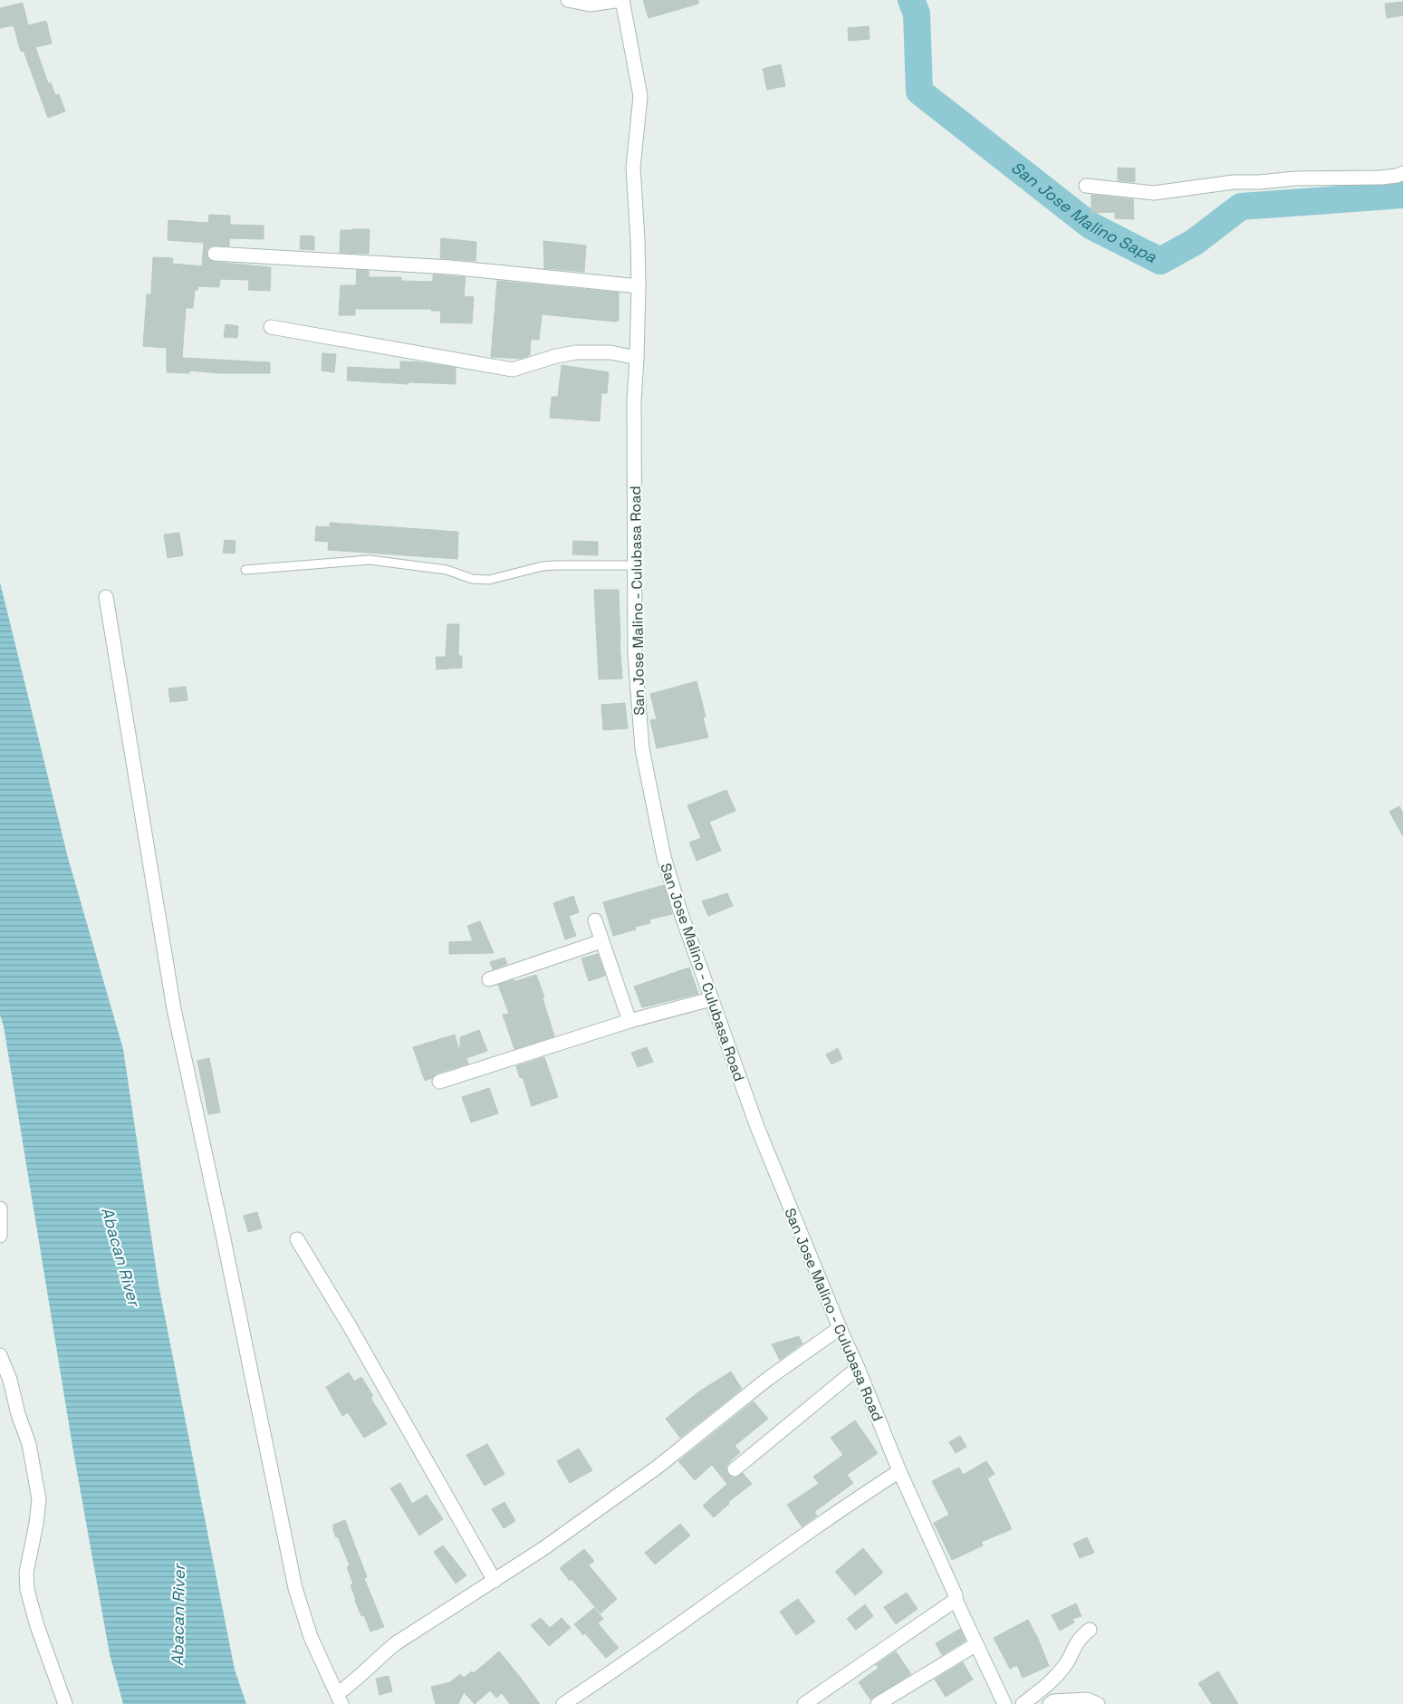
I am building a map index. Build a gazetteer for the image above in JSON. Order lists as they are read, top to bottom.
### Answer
{
  "streets": {
    "street": ["San Jose Malino - Culubasa Road"]
  },
  "water": ["San Jose Malino Sapa", "Abacan River"]
}
